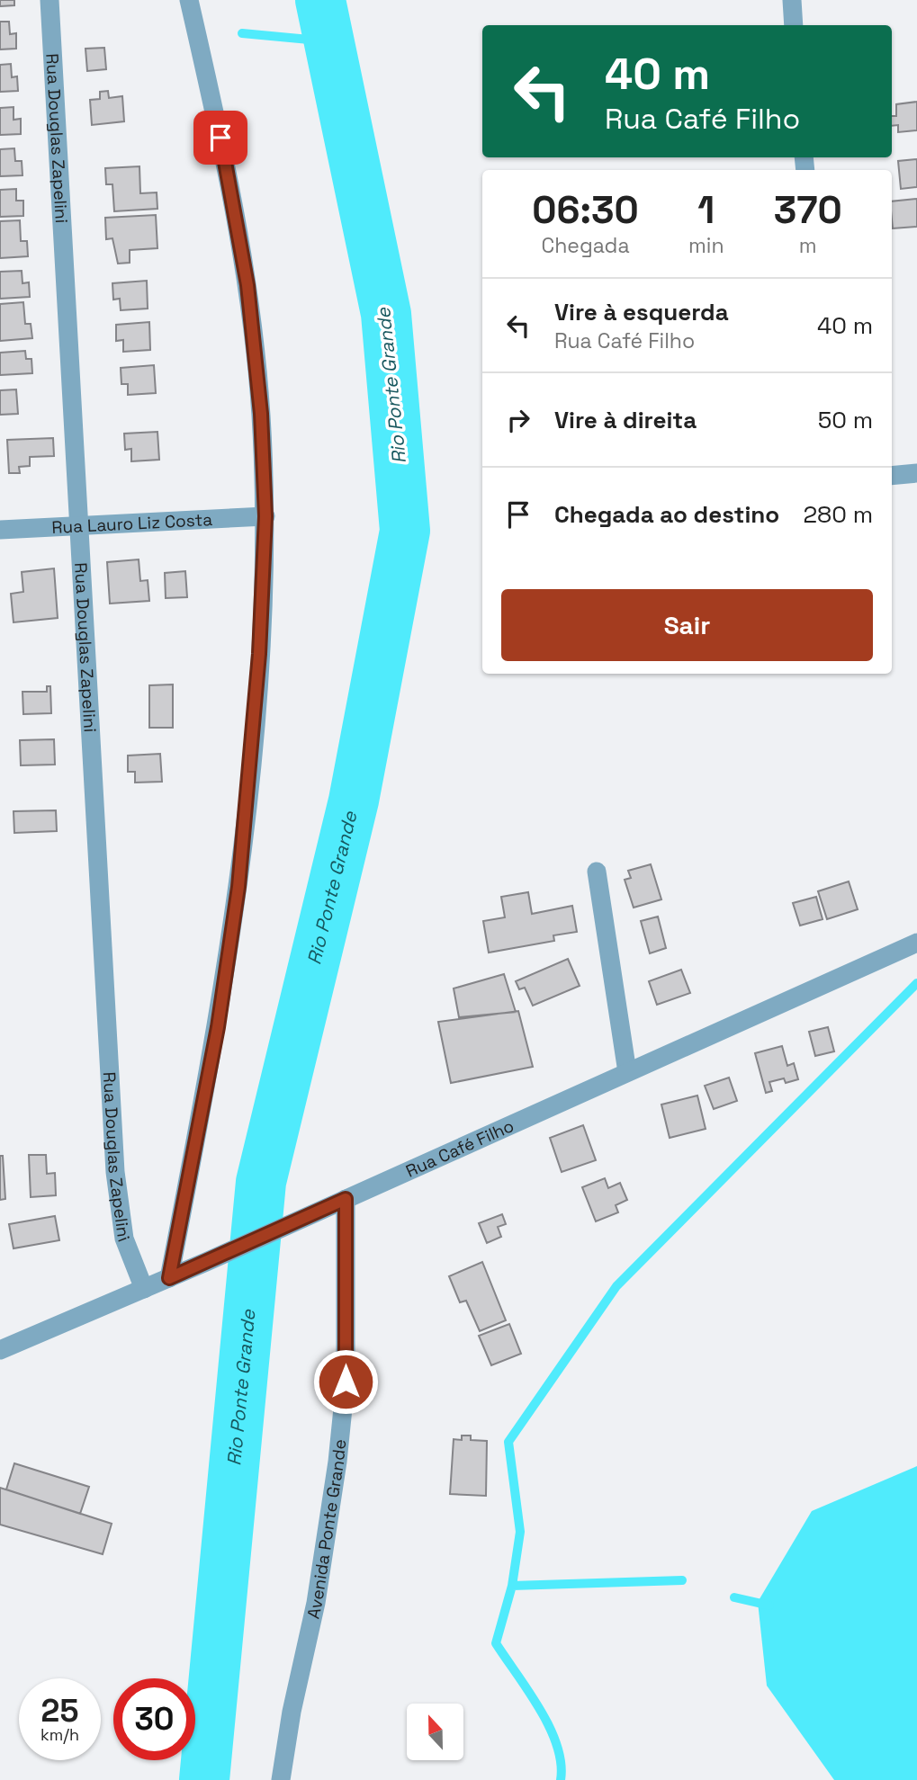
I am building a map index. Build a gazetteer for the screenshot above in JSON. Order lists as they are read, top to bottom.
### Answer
{
  "streets": {
    "street": [
      "Rua Douglas Zapelini",
      "Rua Lauro Liz Costa",
      "Rua Café Filho",
      "Avenida Ponte Grande"
    ]
  },
  "crossings": [
    ["Rua Douglas Zapelini", "Rua Lauro Liz Costa"],
    ["Rua Douglas Zapelini", "Rua Café Filho"],
    ["Rua Café Filho", "Avenida Ponte Grande"]
  ],
  "water": ["Rio Ponte Grande"],
  "north": "top",
  "page": {
    "turn": ["40 m", "Rua Café Filho"],
    "eta": [
      "06:30",
      "Chegada",
      "1",
      "min",
      "370",
      "m"
    ],
    "list": [
      {
        "name": "Vire à esquerda",
        "note": "Rua Café Filho",
        "value": "40 m"
      },
      {
        "name": "Vire à direita",
        "value": "50 m"
      },
      {
        "name": "Chegada ao destino",
        "value": "280 m"
      }
    ],
    "buttons": "Sair",
    "speed": "25 km/h",
    "limit": "30"
  }
}
